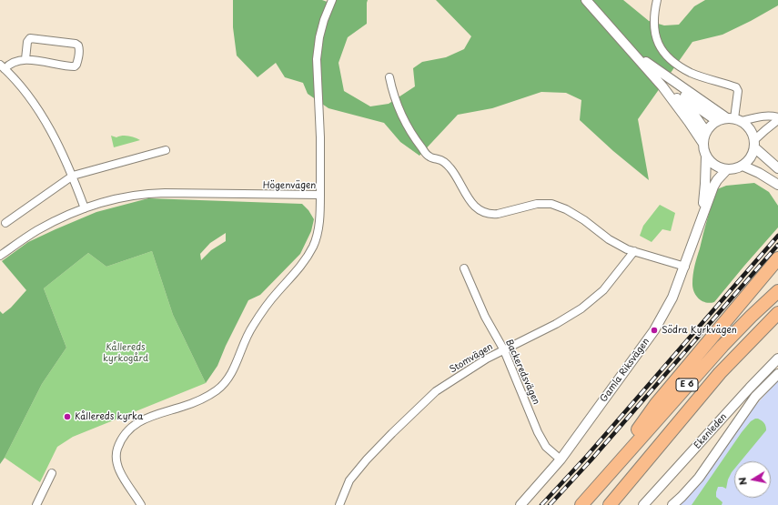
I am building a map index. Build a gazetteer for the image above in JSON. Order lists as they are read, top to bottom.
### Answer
{
  "streets": {
    "highway": ["E 6"],
    "street": [
      "Högenvägen",
      "Stomvägen",
      "Gamla Riksvägen",
      "Backeredsvägen",
      "Ekenleden"
    ]
  },
  "crossings": [
    ["Stomvägen", "Backeredsvägen"],
    ["Gamla Riksvägen", "Backeredsvägen"]
  ],
  "parks": ["Kållereds kyrkogård"],
  "places": ["Södra Kyrkvägen", "Kållereds kyrka"],
  "north": "left"
}
